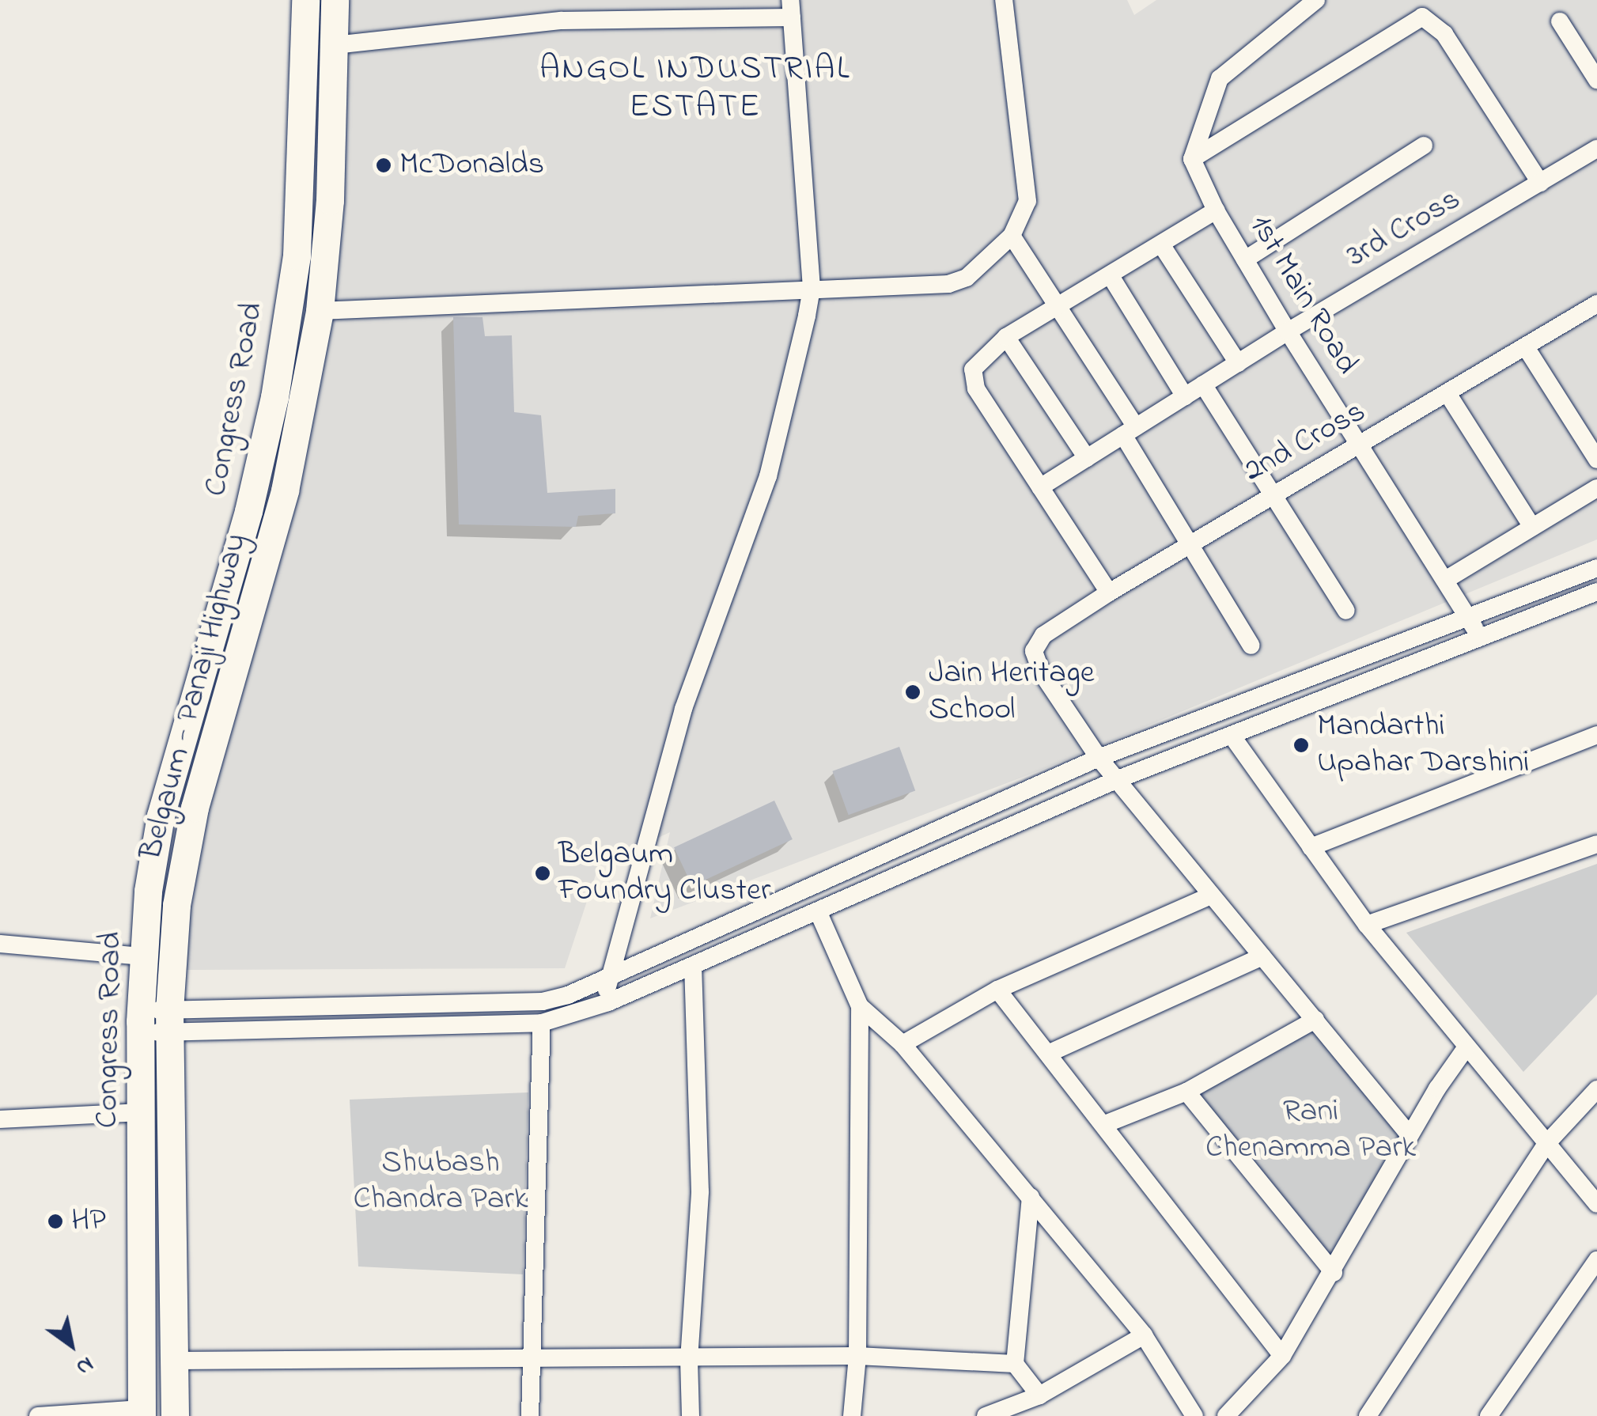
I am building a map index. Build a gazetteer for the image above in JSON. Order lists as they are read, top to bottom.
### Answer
{
  "streets": {
    "highway": ["Congress Road", "Belgaum - Panaji Highway"],
    "street": ["3rd Cross", "1st Main Road", "2nd Cross"]
  },
  "crossings": [
    ["3rd Cross", "1st Main Road"],
    ["1st Main Road", "2nd Cross"]
  ],
  "districts": ["ANGOL INDUSTRIAL ESTATE"],
  "parks": ["Rani Chenamma Park", "Shubash Chandra Park"],
  "places": [
    "McDonalds",
    "Jain Heritage School",
    "Mandarthi Upahar Darshini",
    "Belgaum Foundry Cluster",
    "HP"
  ],
  "north": "bottom right"
}
